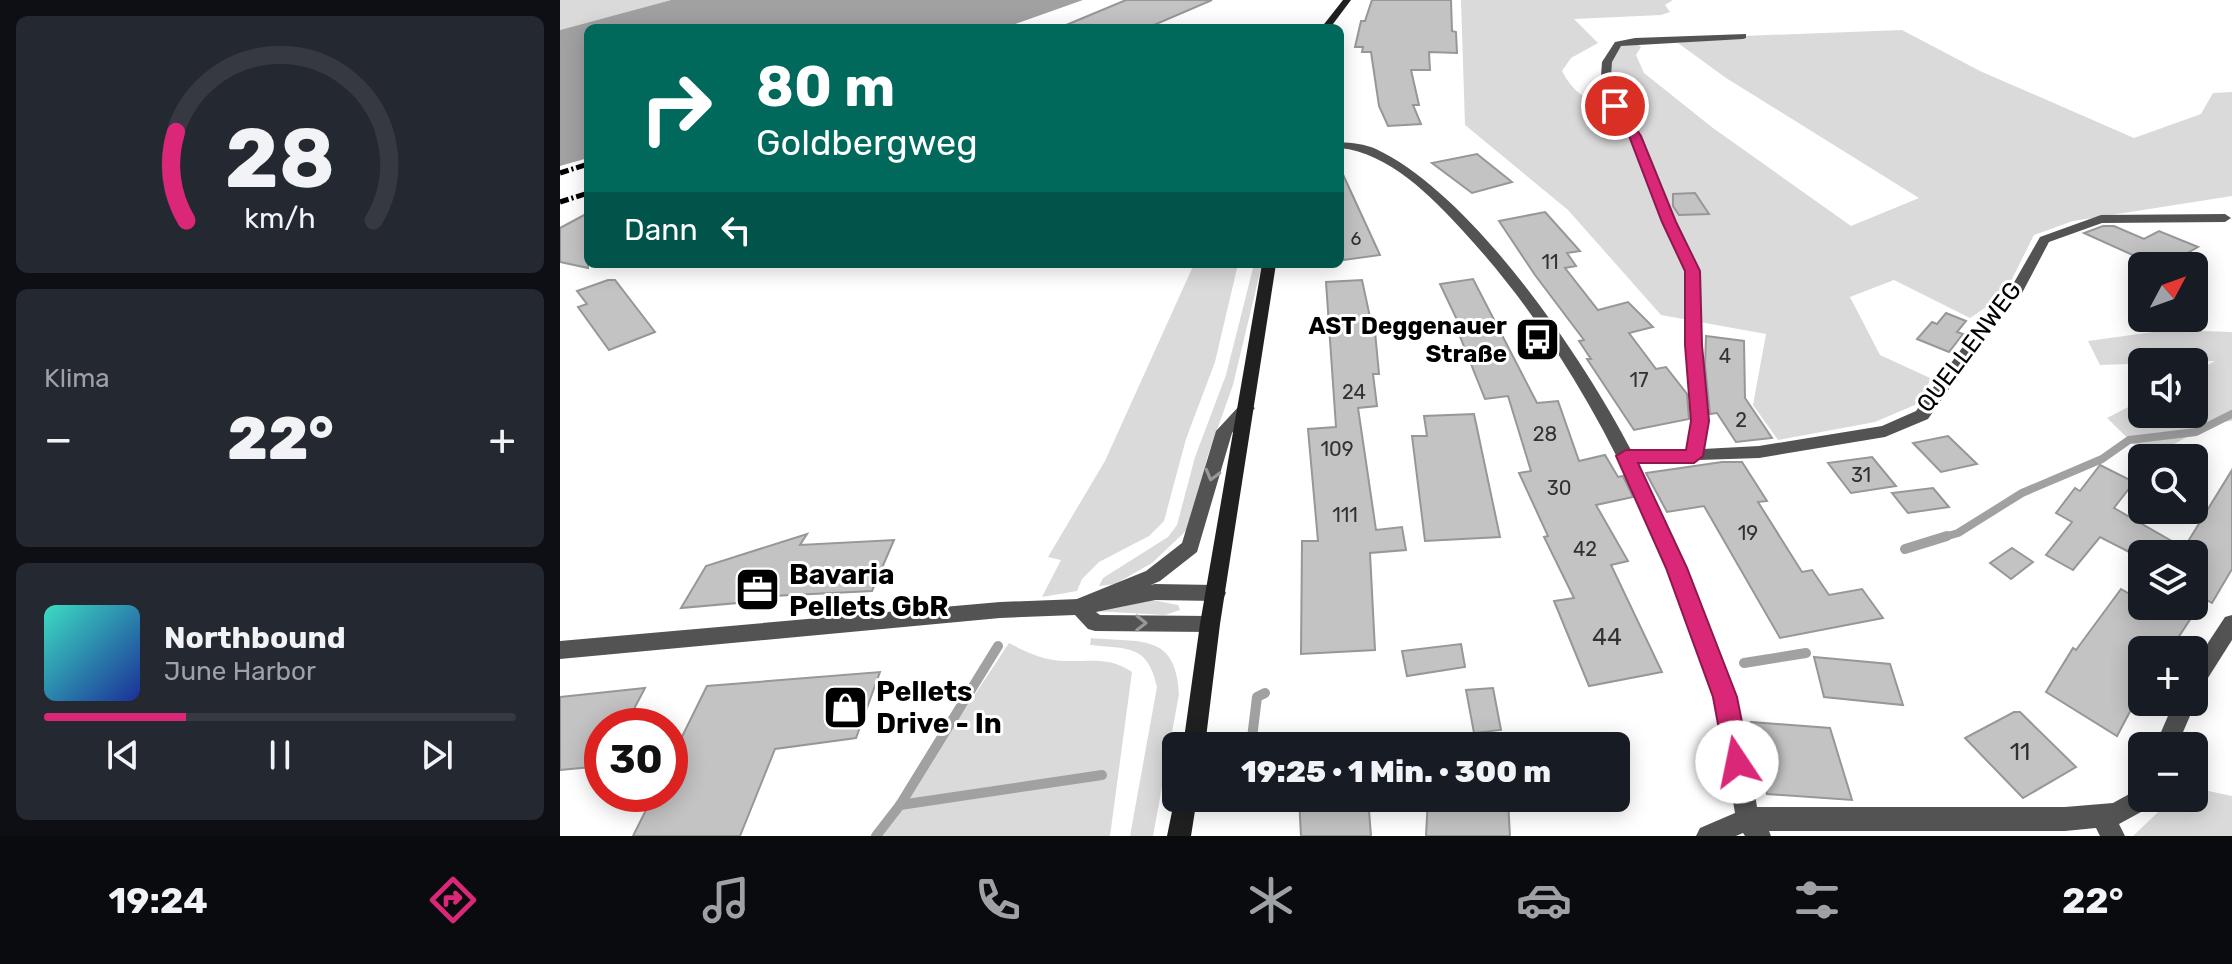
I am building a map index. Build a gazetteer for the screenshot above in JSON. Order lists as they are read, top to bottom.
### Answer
{
  "streets": {
    "street": ["QUELLENWEG"]
  },
  "places": {
    "bus stop": ["AST Deggenauer Straße"],
    "office": ["Bavaria Pellets GbR"],
    "shop": ["Pellets Drive - In"]
  },
  "house_numbers": [
    "6",
    "11",
    "4",
    "17",
    "24",
    "2",
    "28",
    "109",
    "31",
    "30",
    "111",
    "19",
    "42",
    "44",
    "11"
  ],
  "north": "top right",
  "page": {
    "turn": ["80 m", "Goldbergweg"],
    "then": "Dann",
    "map_buttons": ["+", "−"],
    "tile": "Klima",
    "heat": ["−", "22°", "+"],
    "song": ["Northbound", "June Harbor"],
    "limit": "30",
    "trip": "19:25 · 1 Min. · 300 m",
    "tabs": ["19:24", "22°"],
    "gauge": ["28", "km/h"]
  }
}
